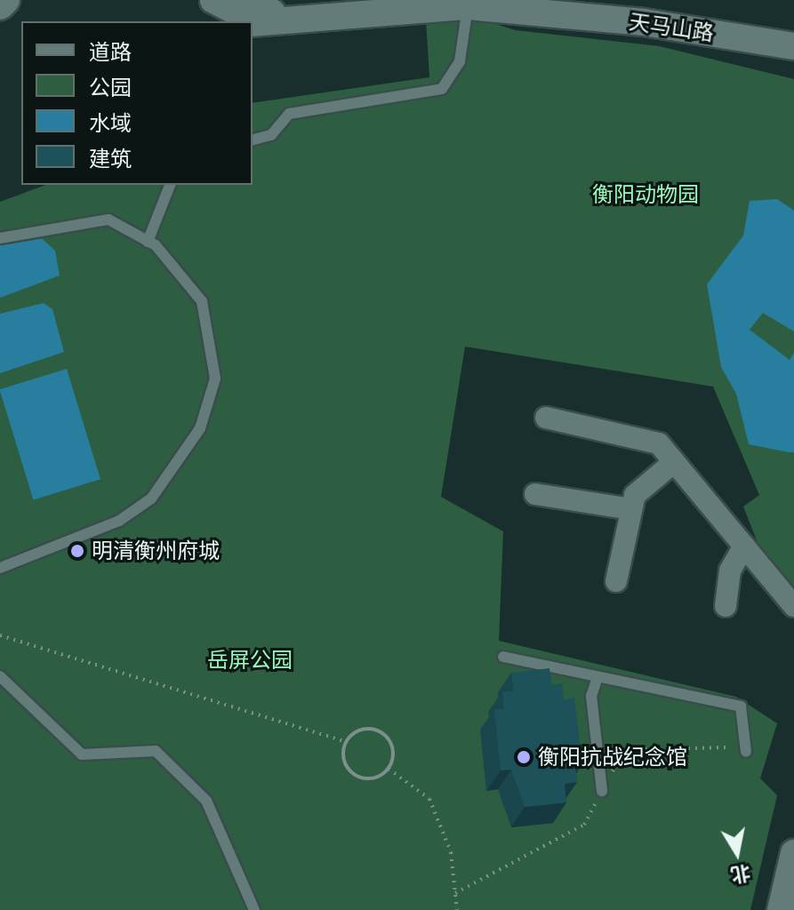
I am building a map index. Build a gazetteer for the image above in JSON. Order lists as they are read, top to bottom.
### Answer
{
  "streets": {
    "street": ["天马山路"]
  },
  "parks": ["衡阳动物园", "岳屏公园"],
  "places": ["明清衡州府城", "衡阳抗战纪念馆"],
  "legend": [
    "道路",
    "公园",
    "水域",
    "建筑"
  ],
  "north": "bottom"
}
